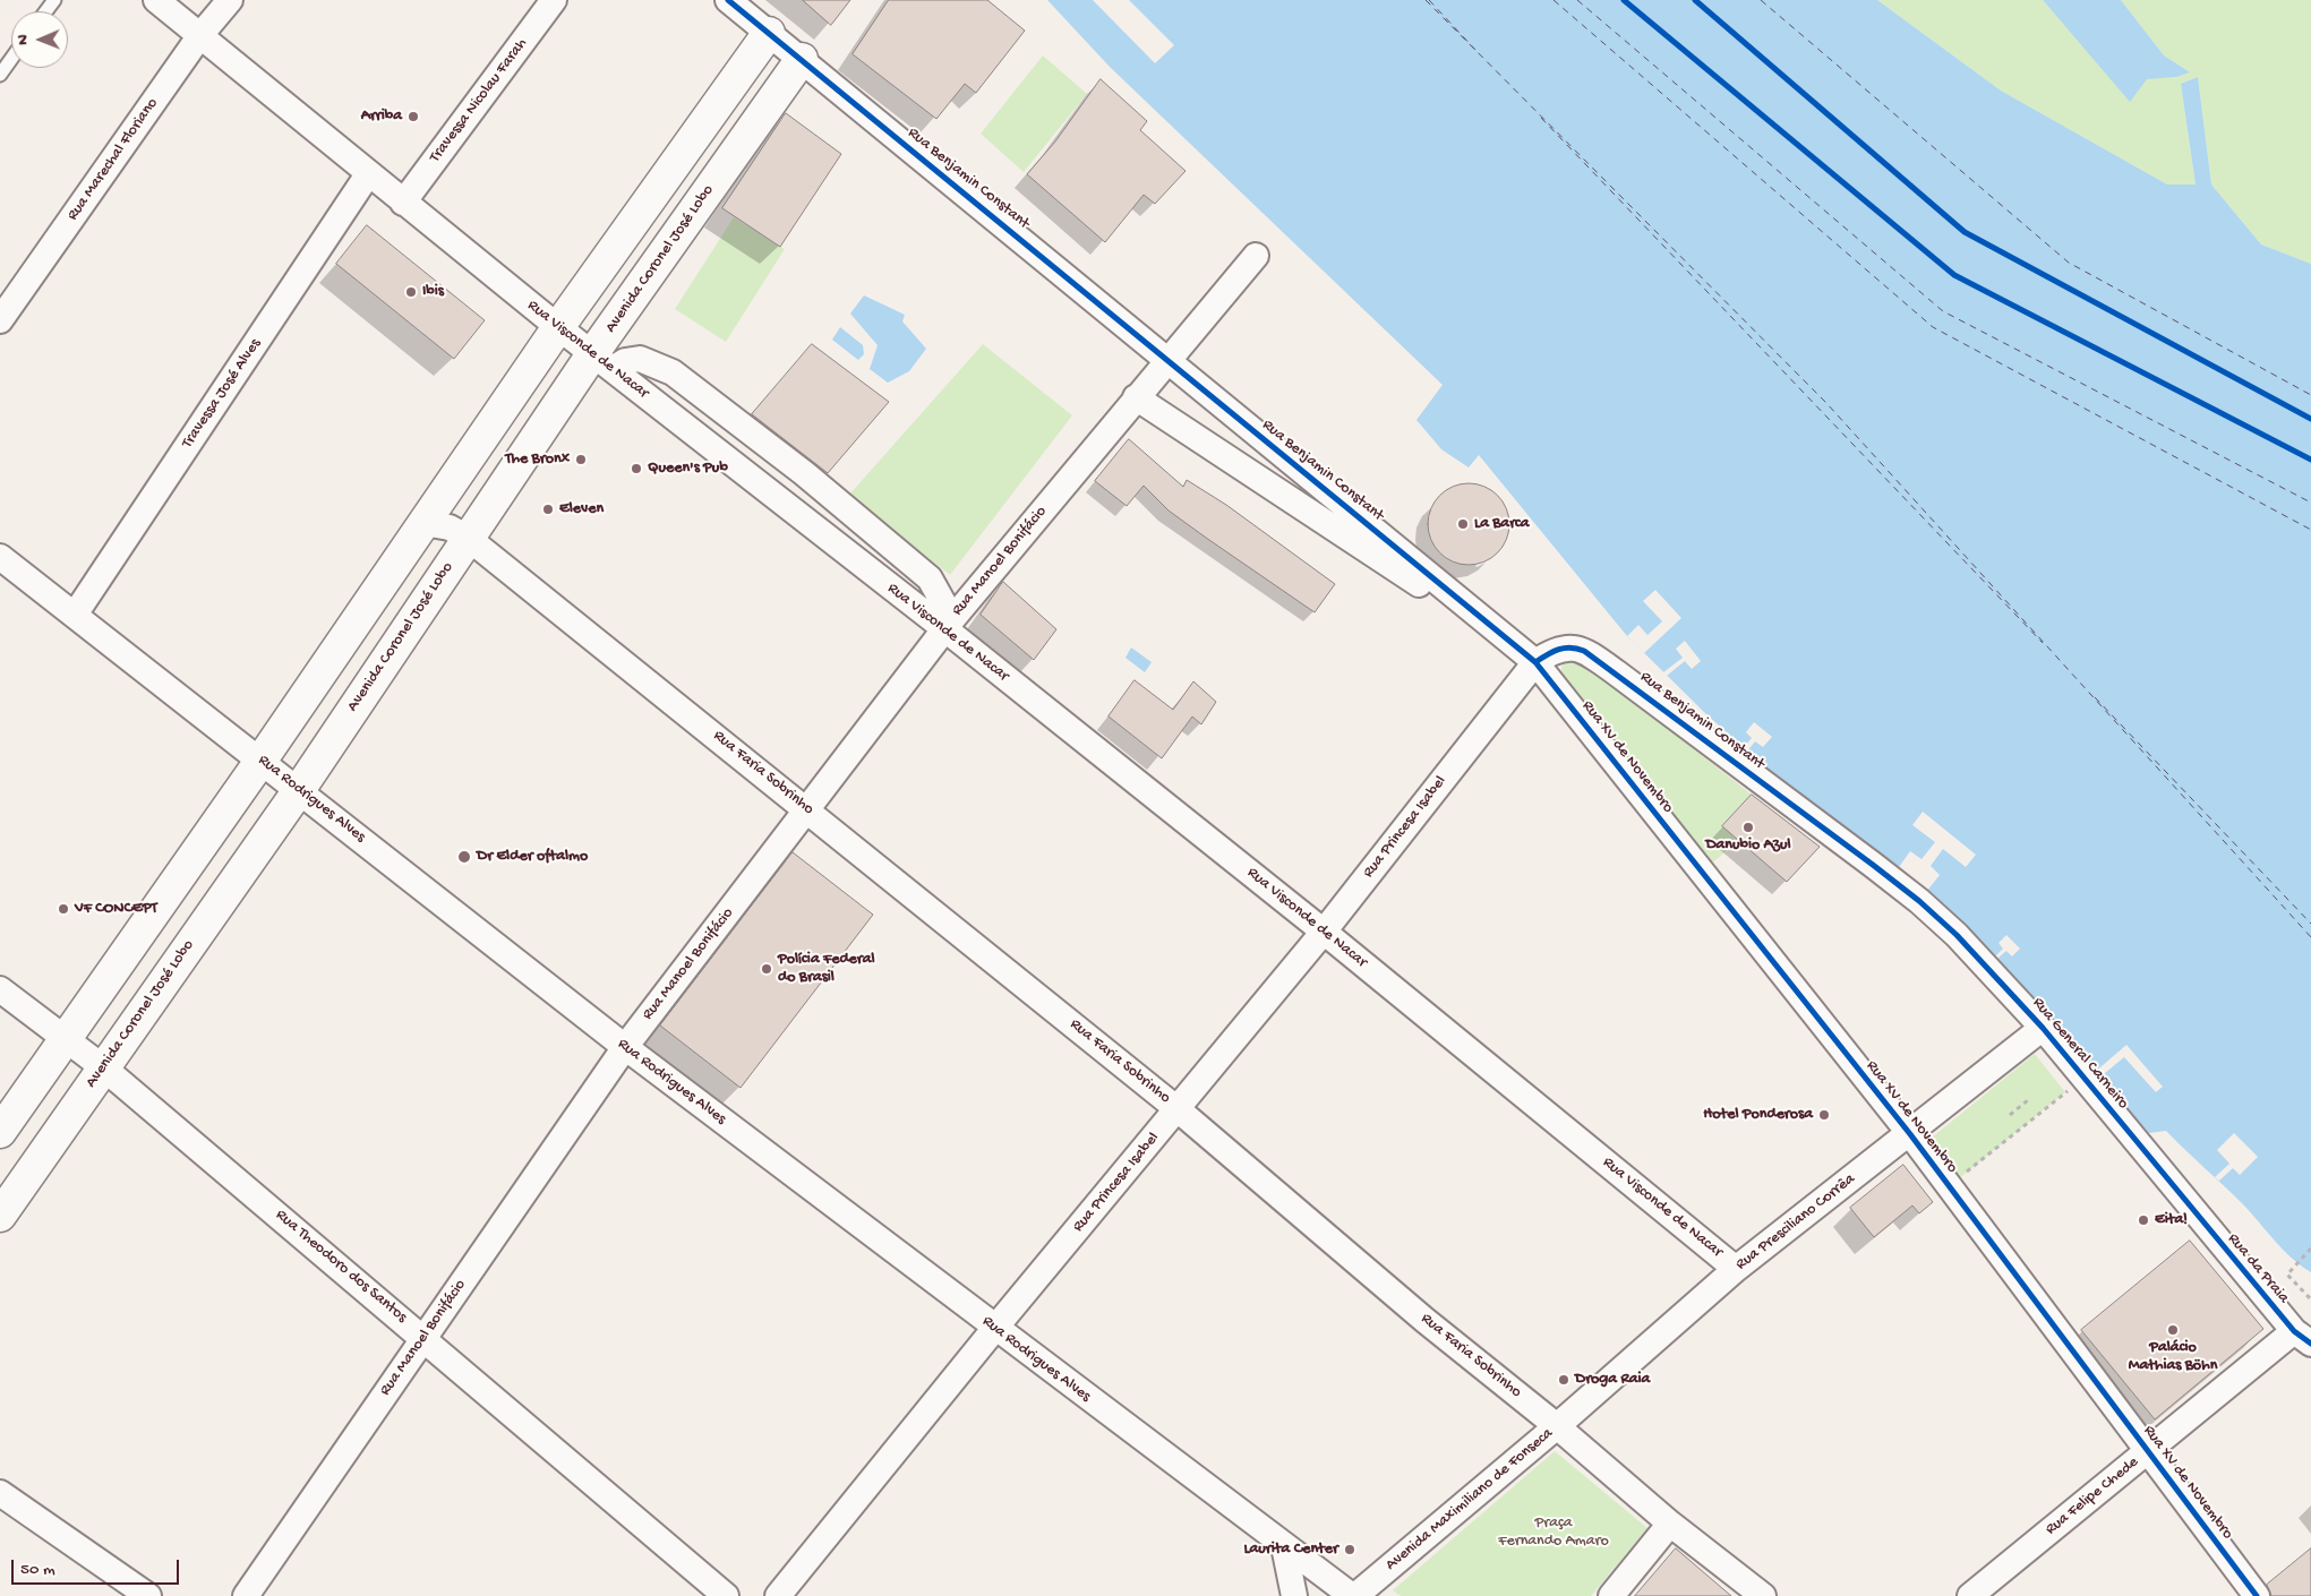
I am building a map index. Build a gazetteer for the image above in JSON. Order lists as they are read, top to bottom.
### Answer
{
  "streets": {
    "street": [
      "Travessa Nicolau Farah",
      "Rua Marechal Floriano",
      "Rua Benjamin Constant",
      "Avenida Coronel José Lobo",
      "Rua Visconde de Nacar",
      "Travessa José Alves",
      "Rua Manoel Bonifácio",
      "Rua XV de Novembro",
      "Rua Faria Sobrinho",
      "Rua Rodrigues Alves",
      "Rua Princesa Isabel",
      "Rua General Carneiro",
      "Rua Presciliano Corrêa",
      "Rua Theodoro dos Santos",
      "Rua da Praia",
      "Rua Felipe Chede",
      "Avenida Maximiliano de Fonseca"
    ]
  },
  "crossings": [
    ["Travessa Nicolau Farah", "Rua Visconde de Nacar"],
    ["Rua Marechal Floriano", "Rua Visconde de Nacar"],
    ["Rua Benjamin Constant", "Avenida Coronel José Lobo"],
    ["Rua Benjamin Constant", "Rua Manoel Bonifácio"],
    ["Rua Benjamin Constant", "Rua XV de Novembro"],
    ["Rua Benjamin Constant", "Rua Princesa Isabel"],
    ["Rua Benjamin Constant", "Rua General Carneiro"],
    ["Avenida Coronel José Lobo", "Rua Visconde de Nacar"],
    ["Avenida Coronel José Lobo", "Rua Faria Sobrinho"],
    ["Avenida Coronel José Lobo", "Rua Rodrigues Alves"],
    ["Avenida Coronel José Lobo", "Rua Theodoro dos Santos"],
    ["Rua Visconde de Nacar", "Travessa José Alves"],
    ["Rua Visconde de Nacar", "Rua Manoel Bonifácio"],
    ["Rua Visconde de Nacar", "Rua Princesa Isabel"],
    ["Rua Visconde de Nacar", "Rua Presciliano Corrêa"],
    ["Travessa José Alves", "Rua Rodrigues Alves"],
    ["Rua Manoel Bonifácio", "Rua Faria Sobrinho"],
    ["Rua Manoel Bonifácio", "Rua Rodrigues Alves"],
    ["Rua Manoel Bonifácio", "Rua Theodoro dos Santos"],
    ["Rua XV de Novembro", "Rua Princesa Isabel"],
    ["Rua XV de Novembro", "Rua Presciliano Corrêa"],
    ["Rua XV de Novembro", "Rua Felipe Chede"],
    ["Rua Faria Sobrinho", "Rua Princesa Isabel"],
    ["Rua Faria Sobrinho", "Rua Presciliano Corrêa"],
    ["Rua Faria Sobrinho", "Avenida Maximiliano de Fonseca"],
    ["Rua Rodrigues Alves", "Rua Princesa Isabel"],
    ["Rua Rodrigues Alves", "Avenida Maximiliano de Fonseca"],
    ["Rua General Carneiro", "Rua Presciliano Corrêa"],
    ["Rua General Carneiro", "Rua da Praia"],
    ["Rua Presciliano Corrêa", "Avenida Maximiliano de Fonseca"],
    ["Rua da Praia", "Rua Felipe Chede"]
  ],
  "parks": ["Praça Fernando Amaro"],
  "places": [
    "Arriba",
    "Ibis",
    "The Bronx",
    "Queen's Pub",
    "Eleven",
    "La Barca",
    "Danubio Azul",
    "Dr Elder oftalmo",
    "VF CONCEPT",
    "Polícia Federal do Brasil",
    "Hotel Ponderosa",
    "Eita!",
    "Palácio Mathias Böhn",
    "Droga Raia",
    "Laurita Center"
  ],
  "scale_bar": "50 m",
  "north": "left"
}
